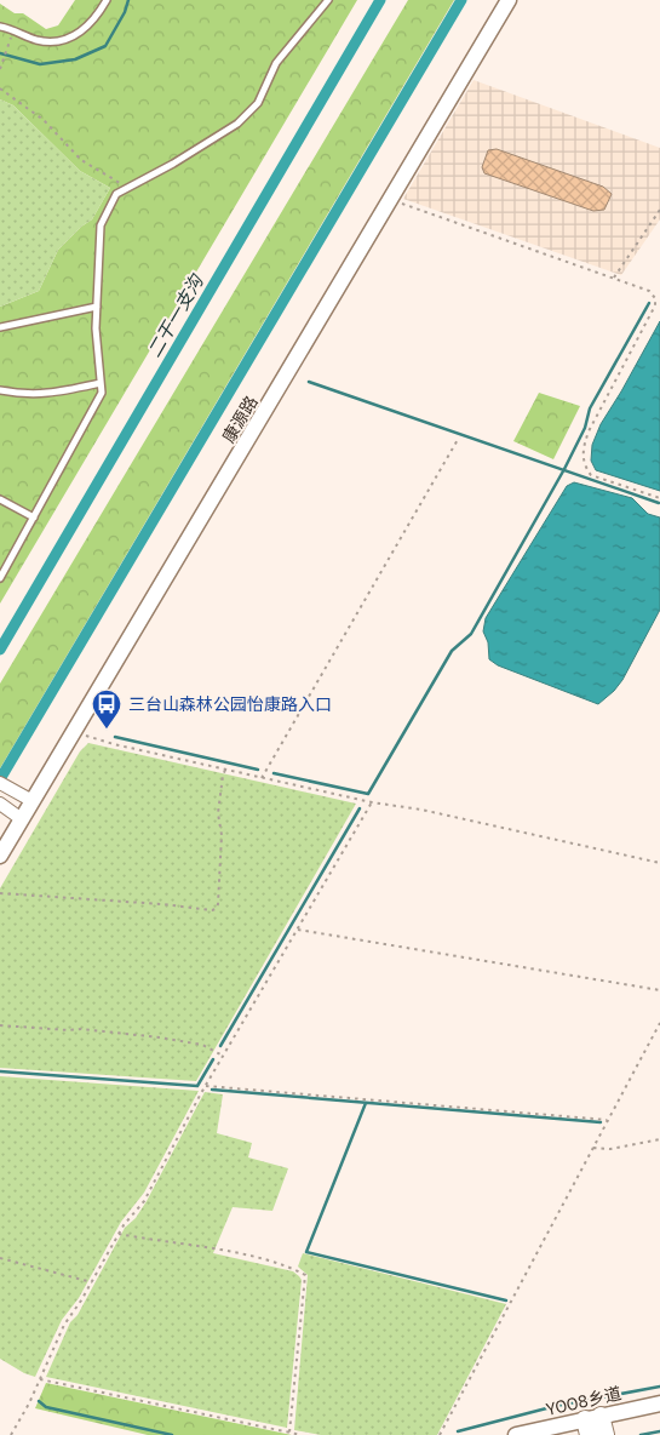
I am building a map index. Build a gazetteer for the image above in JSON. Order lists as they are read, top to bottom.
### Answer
{
  "streets": {
    "street": ["康源路", "Y008乡道"]
  },
  "water": ["二干一支沟"],
  "places": {
    "bus stop": ["三台山森林公园怡康路入口"]
  }
}
